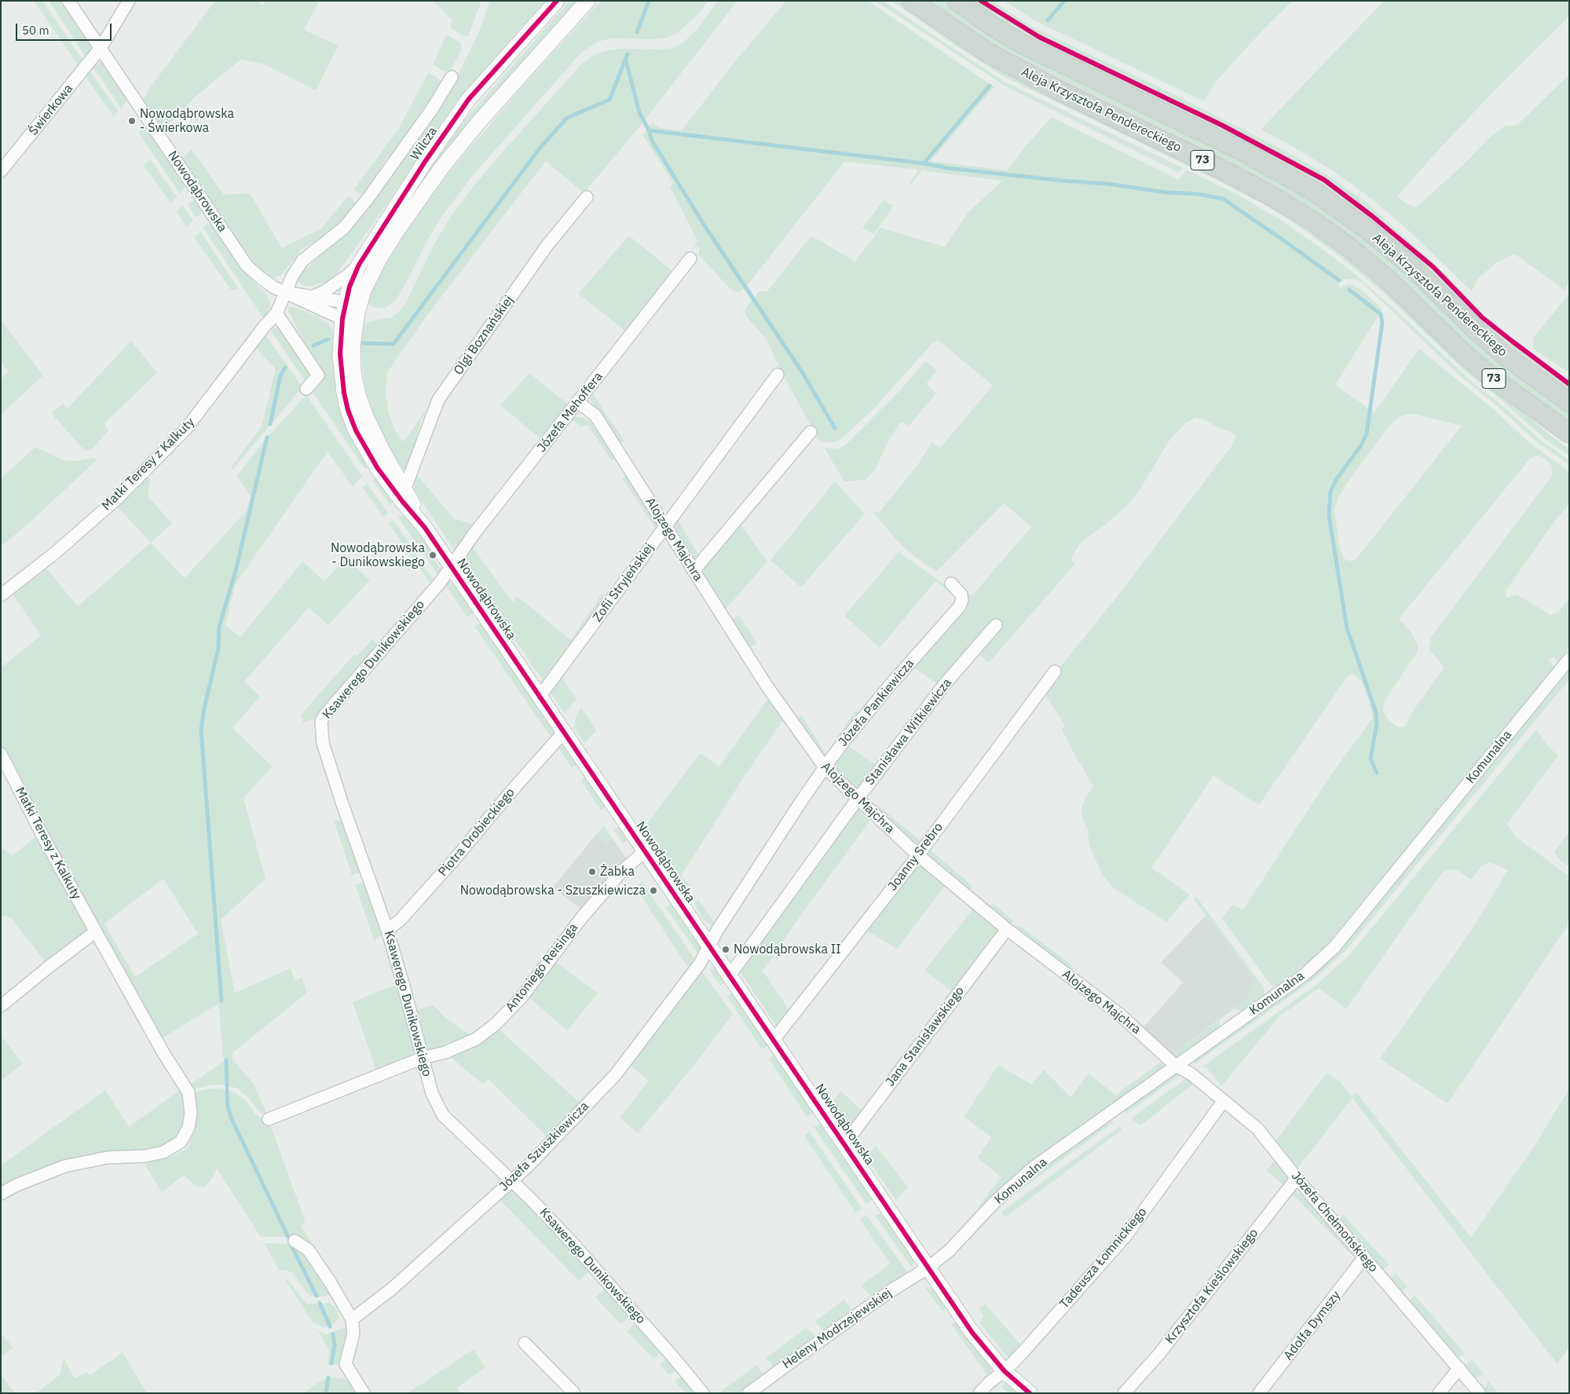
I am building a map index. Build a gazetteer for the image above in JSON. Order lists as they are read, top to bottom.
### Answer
{
  "streets": {
    "main road": ["Aleja Krzysztofa Pendereckiego", "73"],
    "street": [
      "Świerkowa",
      "Wilcza",
      "Nowodąbrowska",
      "Olgi Boznańskiej",
      "Józefa Mehoffera",
      "Matki Teresy z Kalkuty",
      "Alojzego Majchra",
      "Zofii Stryjeńskiej",
      "Ksawerego Dunikowskiego",
      "Józefa Pankiewicza",
      "Stanisława Witkiewicza",
      "Komunalna",
      "Piotra Drobieckiego",
      "Joanny Srebro",
      "Antoniego Reisinga",
      "Jana Stanisławskiego",
      "Józefa Szuszkiewicza",
      "Józefa Chełmońskiego",
      "Tadeusza Łomnickiego",
      "Krzysztofa Kieślowskiego",
      "Adolfa Dymszy",
      "Heleny Modrzejewskiej"
    ]
  },
  "crossings": [
    ["Świerkowa", "Nowodąbrowska"],
    ["Wilcza", "Nowodąbrowska"],
    ["Nowodąbrowska", "Olgi Boznańskiej"],
    ["Nowodąbrowska", "Józefa Mehoffera"],
    ["Nowodąbrowska", "Matki Teresy z Kalkuty"],
    ["Nowodąbrowska", "Zofii Stryjeńskiej"],
    ["Nowodąbrowska", "Ksawerego Dunikowskiego"],
    ["Nowodąbrowska", "Józefa Pankiewicza"],
    ["Nowodąbrowska", "Stanisława Witkiewicza"],
    ["Nowodąbrowska", "Komunalna"],
    ["Nowodąbrowska", "Piotra Drobieckiego"],
    ["Nowodąbrowska", "Joanny Srebro"],
    ["Nowodąbrowska", "Antoniego Reisinga"],
    ["Nowodąbrowska", "Jana Stanisławskiego"],
    ["Nowodąbrowska", "Józefa Szuszkiewicza"],
    ["Nowodąbrowska", "Tadeusza Łomnickiego"],
    ["Nowodąbrowska", "Heleny Modrzejewskiej"],
    ["Józefa Mehoffera", "Alojzego Majchra"],
    ["Józefa Mehoffera", "Ksawerego Dunikowskiego"],
    ["Alojzego Majchra", "Zofii Stryjeńskiej"],
    ["Alojzego Majchra", "Józefa Pankiewicza"],
    ["Alojzego Majchra", "Stanisława Witkiewicza"],
    ["Alojzego Majchra", "Komunalna"],
    ["Alojzego Majchra", "Joanny Srebro"],
    ["Alojzego Majchra", "Jana Stanisławskiego"],
    ["Alojzego Majchra", "Józefa Chełmońskiego"],
    ["Ksawerego Dunikowskiego", "Piotra Drobieckiego"],
    ["Ksawerego Dunikowskiego", "Antoniego Reisinga"],
    ["Ksawerego Dunikowskiego", "Józefa Szuszkiewicza"],
    ["Józefa Pankiewicza", "Józefa Szuszkiewicza"],
    ["Komunalna", "Józefa Chełmońskiego"],
    ["Komunalna", "Heleny Modrzejewskiej"],
    ["Józefa Chełmońskiego", "Tadeusza Łomnickiego"],
    ["Józefa Chełmońskiego", "Krzysztofa Kieślowskiego"],
    ["Józefa Chełmońskiego", "Adolfa Dymszy"]
  ],
  "places": [
    "Nowodąbrowska - Świerkowa",
    "Nowodąbrowska - Dunikowskiego",
    "Żabka",
    "Nowodąbrowska - Szuszkiewicza",
    "Nowodąbrowska II"
  ],
  "scale_bar": "50 m"
}
